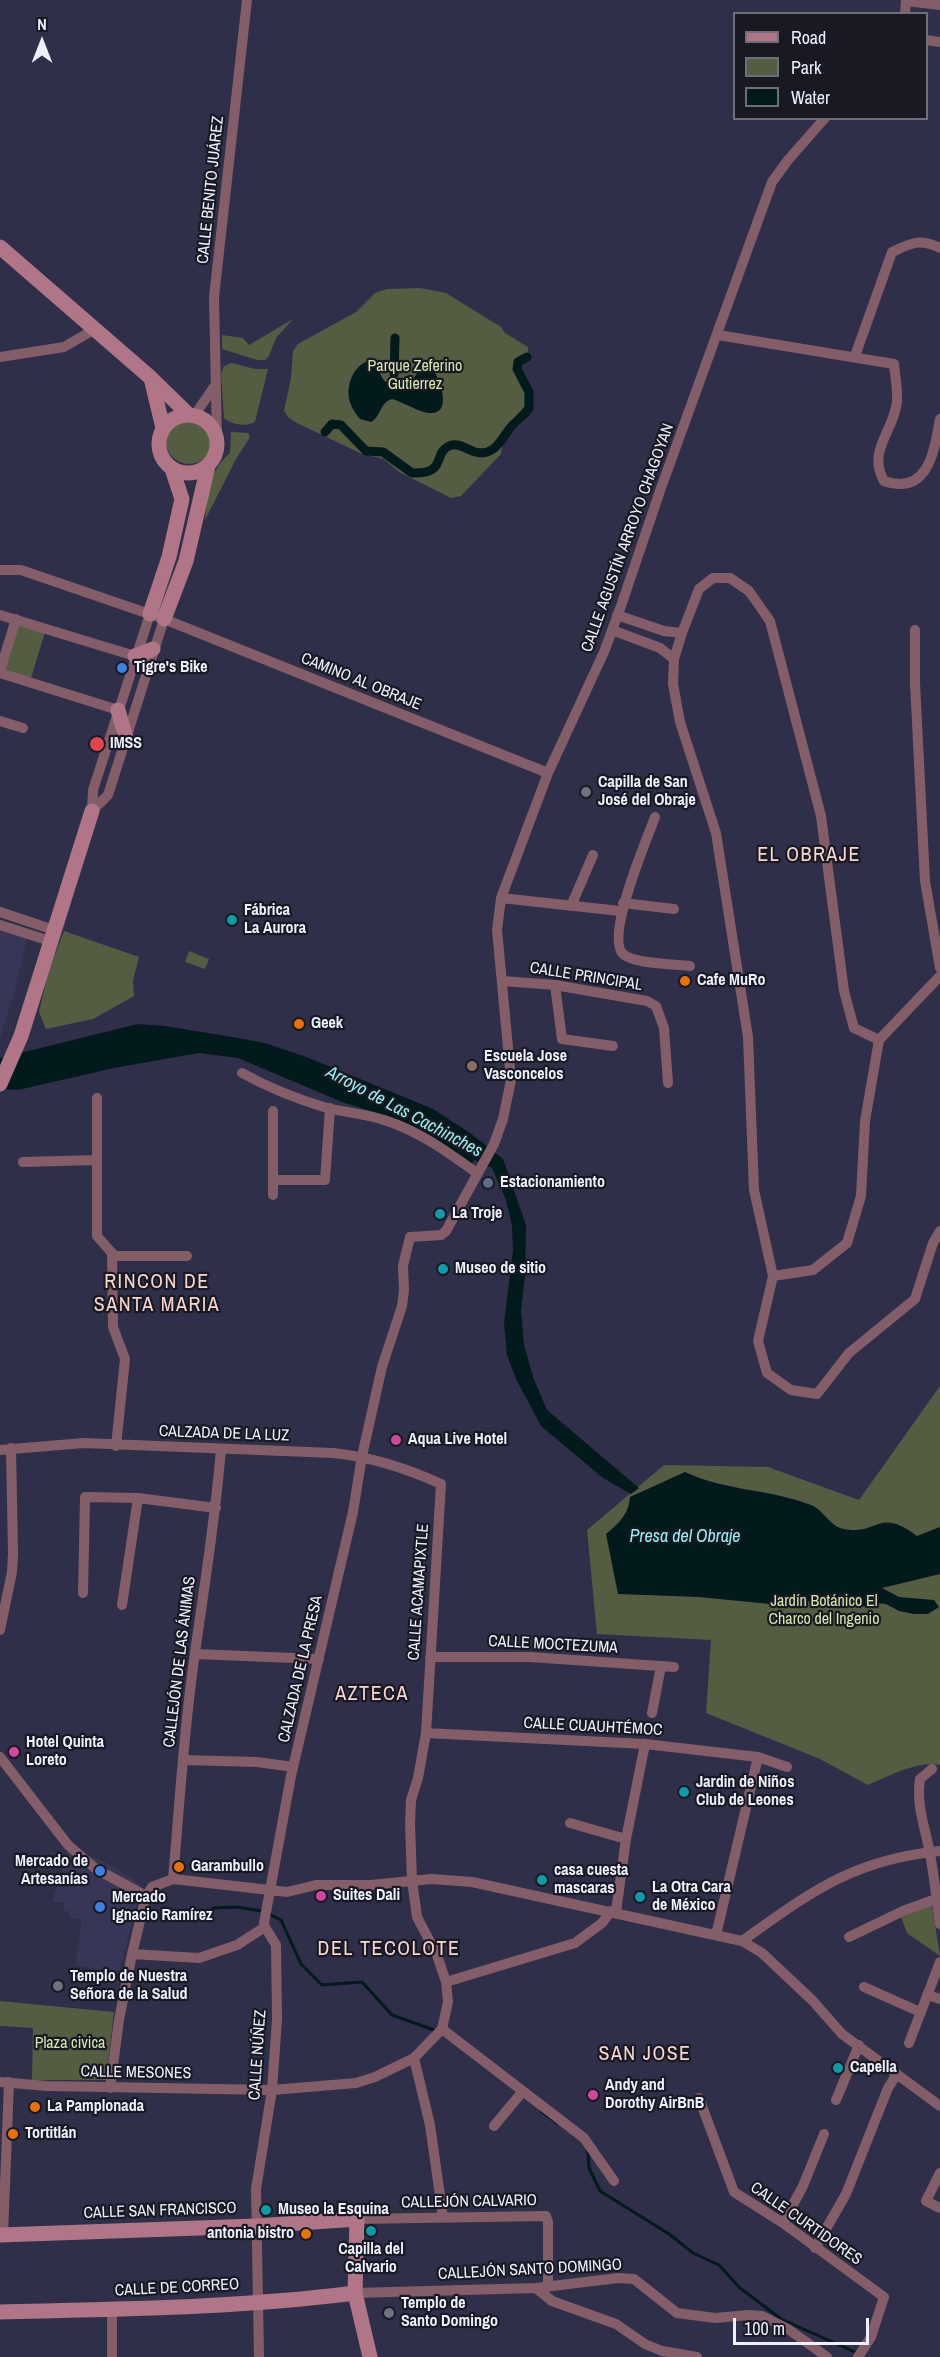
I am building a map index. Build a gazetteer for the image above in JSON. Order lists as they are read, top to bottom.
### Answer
{
  "streets": {
    "main road": ["CALLE SAN FRANCISCO", "CALLE DE CORREO"],
    "street": [
      "CALLE BENITO JUÁREZ",
      "CALLE AGUSTÍN ARROYO CHAGOYAN",
      "CAMINO AL OBRAJE",
      "CALLE PRINCIPAL",
      "CALZADA DE LA LUZ",
      "CALLE ACAMAPIXTLE",
      "CALLE MOCTEZUMA",
      "CALLEJÓN DE LAS ÁNIMAS",
      "CALZADA DE LA PRESA",
      "CALLE CUAUHTÉMOC",
      "CALLE NÚÑEZ",
      "CALLE MESONES",
      "CALLEJÓN CALVARIO",
      "CALLE CURTIDORES",
      "CALLEJÓN SANTO DOMINGO"
    ]
  },
  "crossings": [
    ["CALLE AGUSTÍN ARROYO CHAGOYAN", "CAMINO AL OBRAJE"],
    ["CALLE AGUSTÍN ARROYO CHAGOYAN", "CALLE PRINCIPAL"],
    ["CALLE AGUSTÍN ARROYO CHAGOYAN", "CALZADA DE LA PRESA"],
    ["CALZADA DE LA LUZ", "CALLE ACAMAPIXTLE"],
    ["CALZADA DE LA LUZ", "CALLEJÓN DE LAS ÁNIMAS"],
    ["CALZADA DE LA LUZ", "CALZADA DE LA PRESA"],
    ["CALLE ACAMAPIXTLE", "CALLE MOCTEZUMA"],
    ["CALLE ACAMAPIXTLE", "CALLE CUAUHTÉMOC"],
    ["CALLE NÚÑEZ", "CALLE MESONES"],
    ["CALLE NÚÑEZ", "CALLE SAN FRANCISCO"],
    ["CALLE NÚÑEZ", "CALLE DE CORREO"],
    ["CALLEJÓN CALVARIO", "CALLE SAN FRANCISCO"],
    ["CALLEJÓN CALVARIO", "CALLEJÓN SANTO DOMINGO"],
    ["CALLEJÓN SANTO DOMINGO", "CALLE DE CORREO"]
  ],
  "districts": [
    "EL OBRAJE",
    "RINCON DE SANTA MARIA",
    "AZTECA",
    "DEL TECOLOTE",
    "SAN JOSE"
  ],
  "water": ["Arroyo de Las Cachinches", "Presa del Obraje"],
  "parks": ["Parque Zeferino Gutierrez", "Jardín Botánico El Charco del Ingenio", "Plaza civica"],
  "places": [
    "Tigre's Bike",
    "IMSS",
    "Capilla de San José del Obraje",
    "Fábrica La Aurora",
    "Cafe MuRo",
    "Geek",
    "Escuela Jose Vasconcelos",
    "Estacionamiento",
    "La Troje",
    "Museo de sitio",
    "Aqua Live Hotel",
    "Hotel Quinta Loreto",
    "Jardin de Niños Club de Leones",
    "Garambullo",
    "Mercado de Artesanías",
    "casa cuesta mascaras",
    "Suites Dali",
    "La Otra Cara de México",
    "Mercado Ignacio Ramírez",
    "Templo de Nuestra Señora de la Salud",
    "Capella",
    "Andy and Dorothy AirBnB",
    "La Pamplonada",
    "Tortitlán",
    "Museo la Esquina",
    "Capilla del Calvario",
    "antonia bistro",
    "Templo de Santo Domingo"
  ],
  "legend": ["Road", "Park", "Water"],
  "scale_bar": "100 m",
  "north": "top"
}
